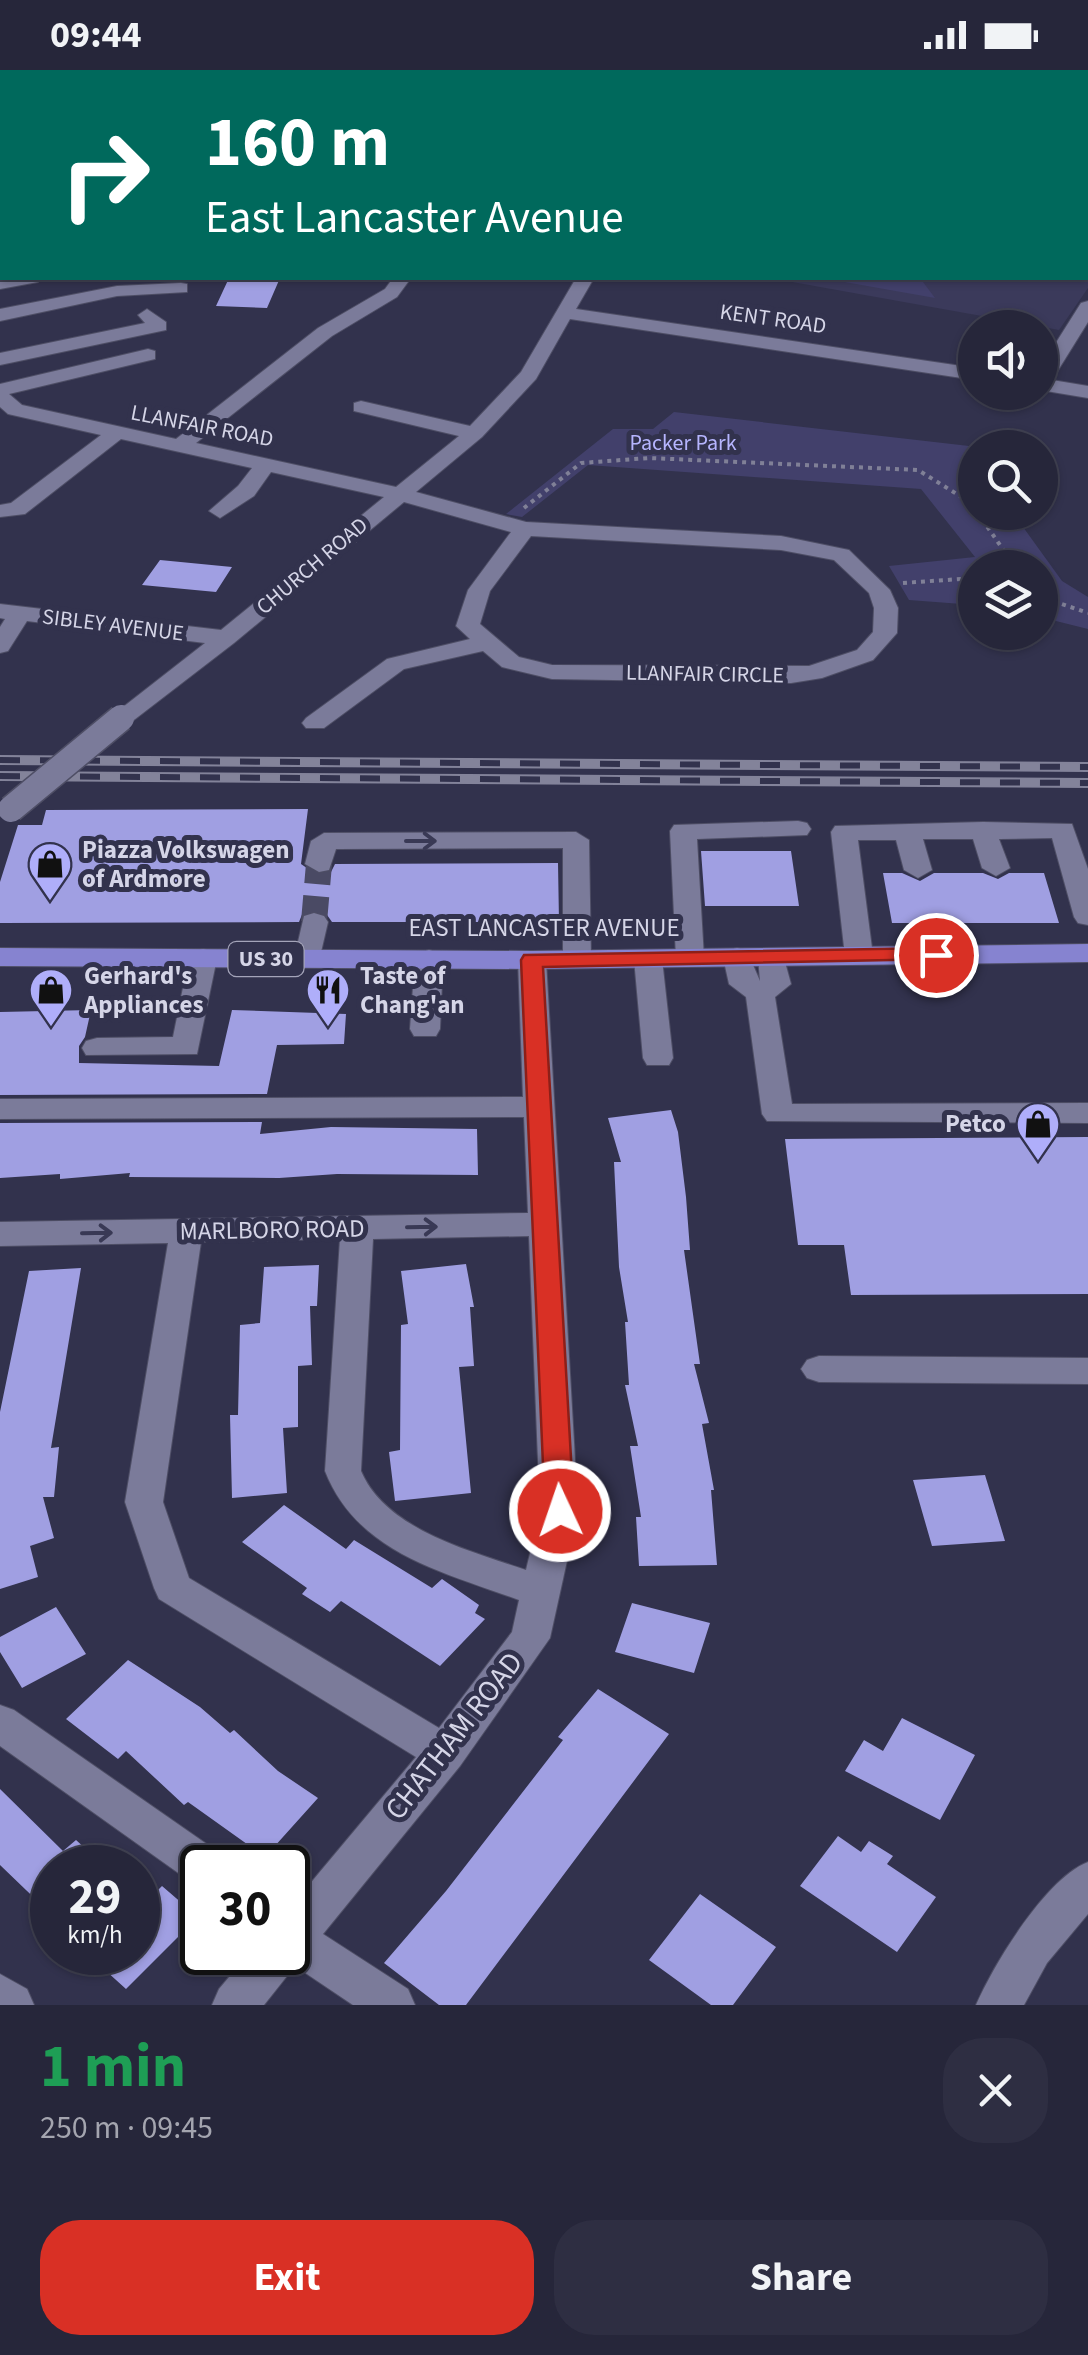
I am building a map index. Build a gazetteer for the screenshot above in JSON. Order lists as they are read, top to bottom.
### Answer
{
  "streets": {
    "highway": ["EAST LANCASTER AVENUE", "US 30"],
    "street": [
      "KENT ROAD",
      "LLANFAIR ROAD",
      "CHURCH ROAD",
      "SIBLEY AVENUE",
      "LLANFAIR CIRCLE",
      "MARLBORO ROAD",
      "CHATHAM ROAD"
    ]
  },
  "crossings": [
    ["KENT ROAD", "CHURCH ROAD"],
    ["LLANFAIR ROAD", "CHURCH ROAD"],
    ["CHURCH ROAD", "SIBLEY AVENUE"],
    ["EAST LANCASTER AVENUE", "CHATHAM ROAD"],
    ["MARLBORO ROAD", "CHATHAM ROAD"]
  ],
  "parks": ["Packer Park"],
  "places": {
    "shop": ["Piazza Volkswagen of Ardmore", "Gerhard's Appliances", "Petco"],
    "restaurant": ["Taste of Chang'an"]
  },
  "page": {
    "status": "09:44",
    "turn": ["160 m", "East Lancaster Avenue"],
    "speed": "29 km/h",
    "limit": "30",
    "heading": ["1 min", "250 m · 09:45"],
    "buttons": ["Exit", "Share"]
  }
}
